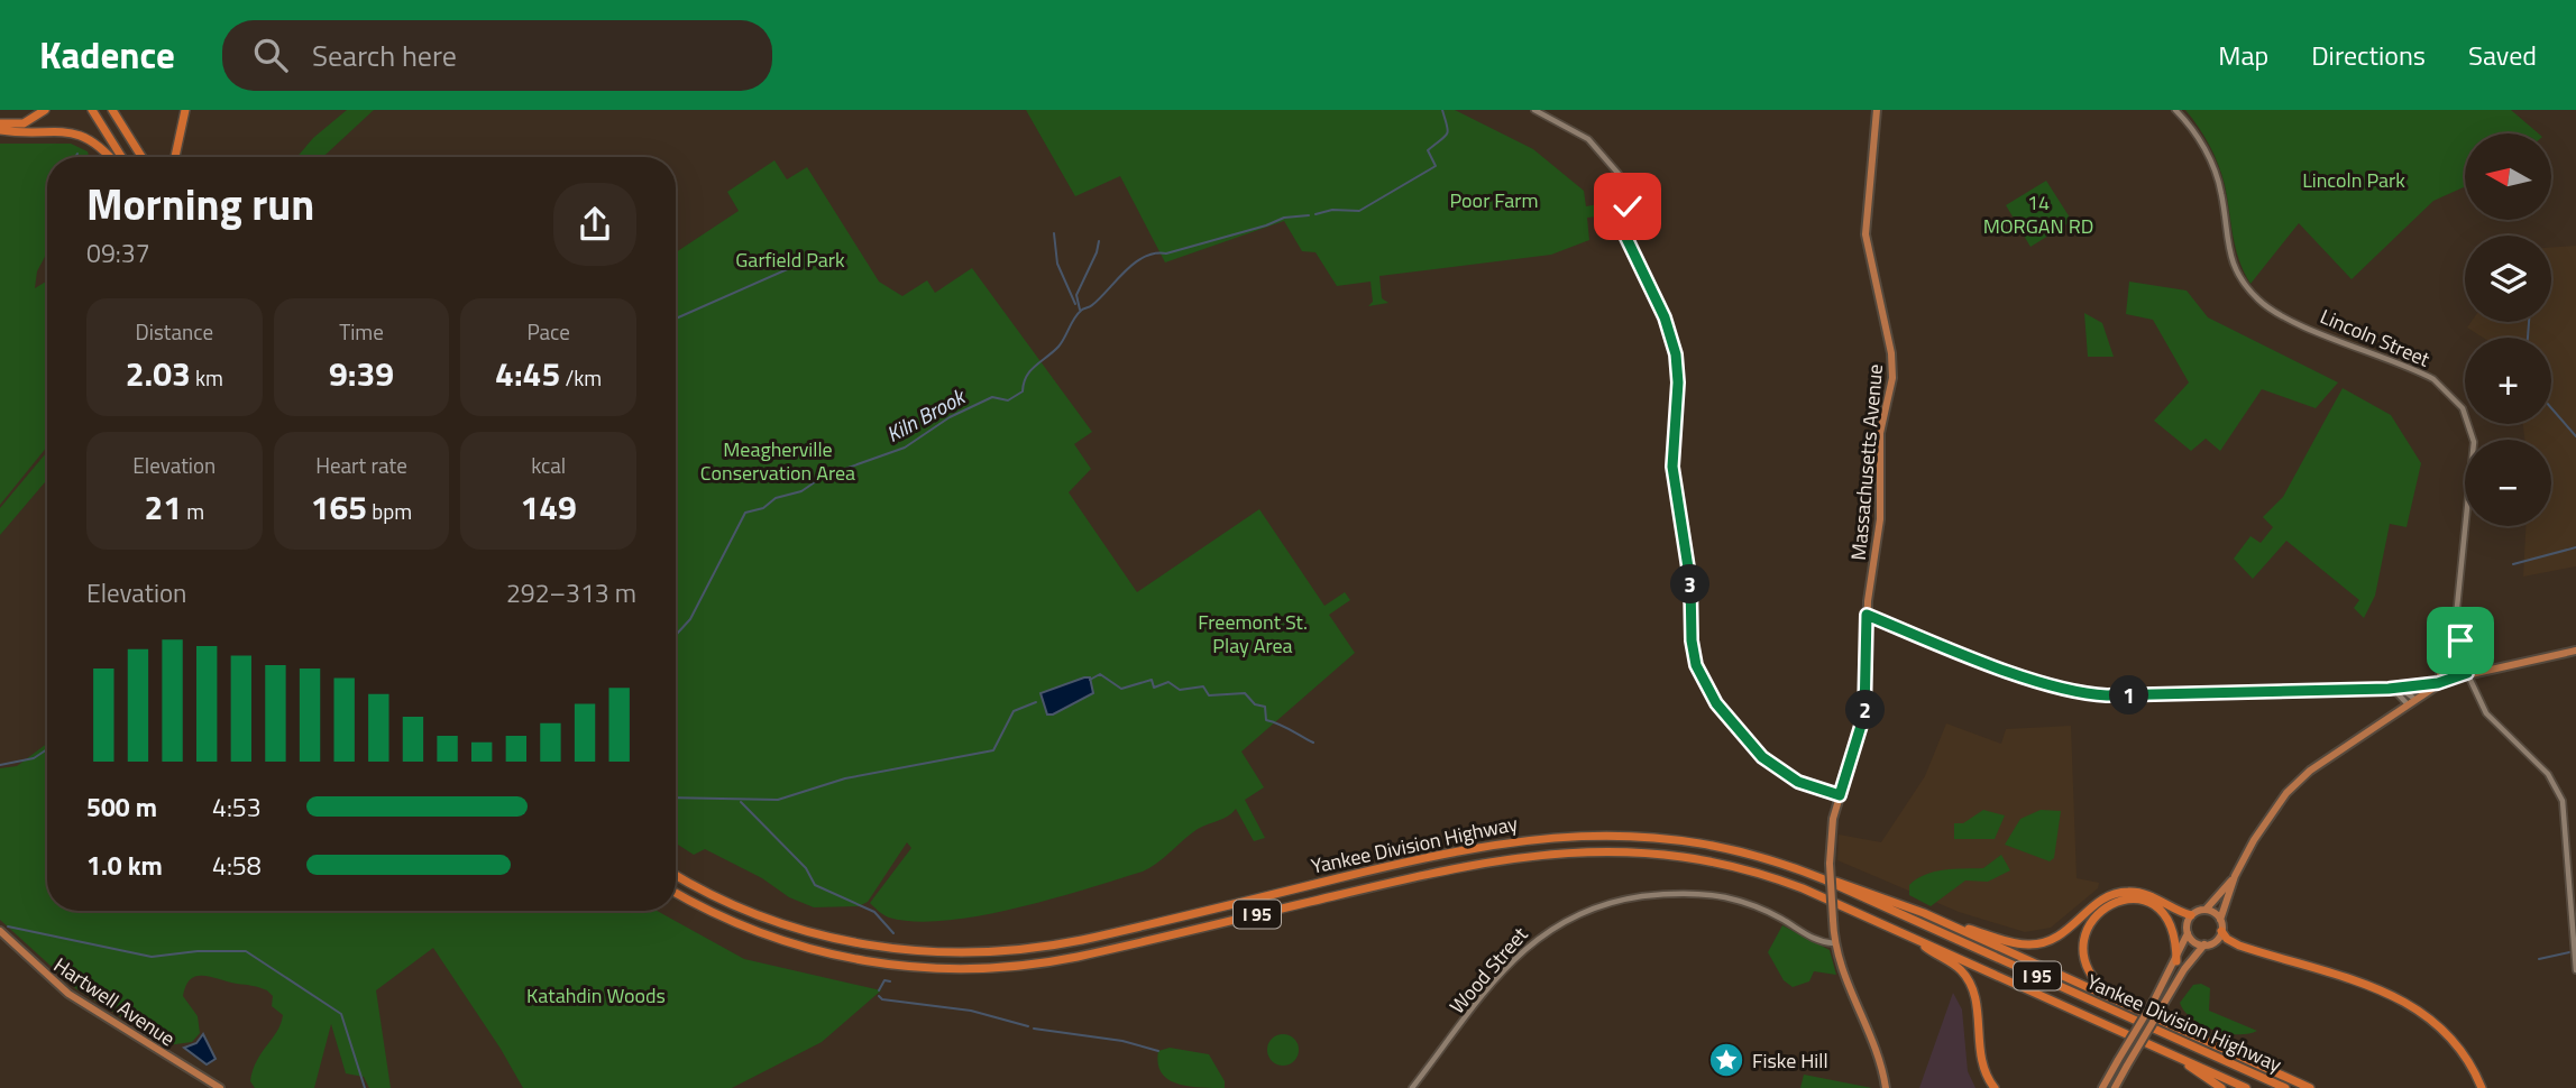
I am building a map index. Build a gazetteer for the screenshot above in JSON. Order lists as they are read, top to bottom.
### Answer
{
  "streets": {
    "highway": ["Yankee Division Highway", "I 95"],
    "main road": ["Massachusetts Avenue", "Hartwell Avenue"],
    "street": ["Lincoln Street", "Wood Street"]
  },
  "crossings": [
    ["Massachusetts Avenue", "Wood Street"]
  ],
  "water": ["Kiln Brook"],
  "parks": [
    "Lincoln Park",
    "Poor Farm",
    "14 MORGAN RD",
    "Garfield Park",
    "Meagherville Conservation Area",
    "Freemont St. Play Area",
    "Katahdin Woods"
  ],
  "places": {
    "place": ["Fiske Hill"]
  },
  "north": "left",
  "page": {
    "header": "Kadence",
    "search": "Search here",
    "nav": ["Map", "Directions", "Saved"],
    "map_buttons": ["+", "−"],
    "heading": ["Morning run", "09:37"],
    "stats": [
      ["Distance", "2.03 km"],
      ["Time", "9:39"],
      ["Pace", "4:45 /km"],
      ["Elevation", "21 m"],
      ["Heart rate", "165 bpm"],
      ["kcal", "149"]
    ],
    "chart": ["Elevation", "292–313 m"],
    "pins": ["3", "1", "2"],
    "list": [
      {
        "name": "500 m",
        "note": "4:53"
      },
      {
        "name": "1.0 km",
        "note": "4:58"
      }
    ]
  }
}
